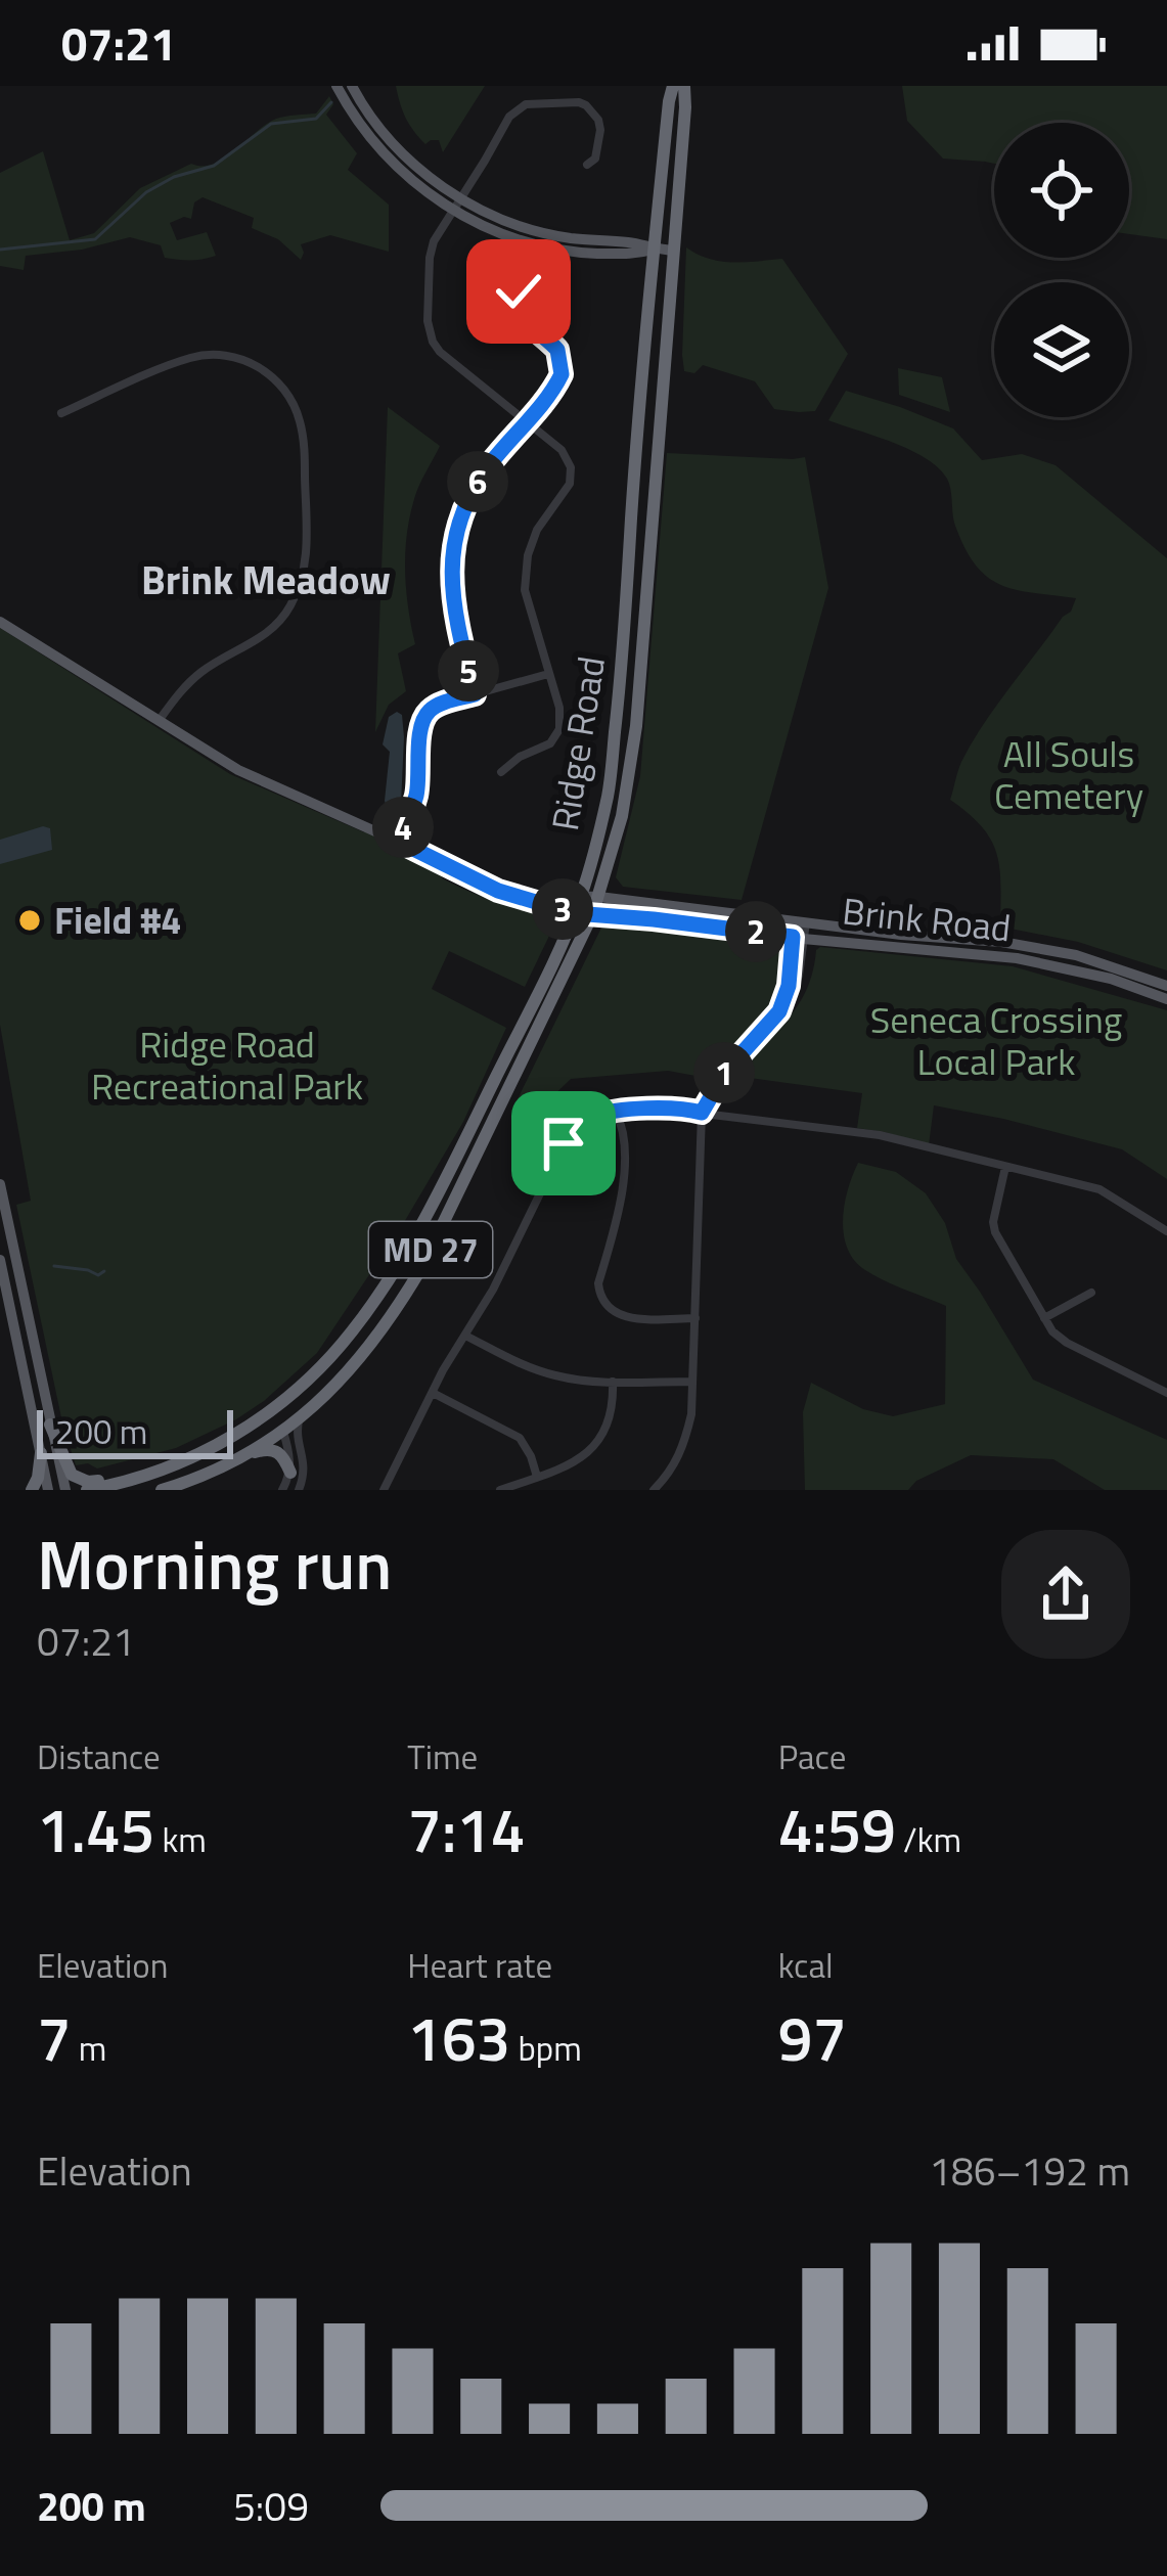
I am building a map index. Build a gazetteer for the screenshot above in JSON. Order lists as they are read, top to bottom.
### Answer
{
  "streets": {
    "highway": ["Ridge Road", "MD 27"],
    "main road": ["Brink Road"]
  },
  "crossings": [
    ["Ridge Road", "Brink Road"]
  ],
  "districts": ["Brink Meadow"],
  "parks": ["All Souls Cemetery", "Seneca Crossing Local Park", "Ridge Road Recreational Park"],
  "places": ["Field #4"],
  "scale_bar": "200 m",
  "page": {
    "status": "07:21",
    "pins": [
      "6",
      "5",
      "4",
      "3",
      "2",
      "1"
    ],
    "scale": "200 m",
    "heading": ["Morning run", "07:21"],
    "stats": [
      ["Distance", "1.45 km"],
      ["Time", "7:14"],
      ["Pace", "4:59 /km"],
      ["Elevation", "7 m"],
      ["Heart rate", "163 bpm"],
      ["kcal", "97"]
    ],
    "chart": ["Elevation", "186–192 m"],
    "list": [
      {
        "name": "200 m",
        "note": "5:09"
      }
    ]
  }
}
